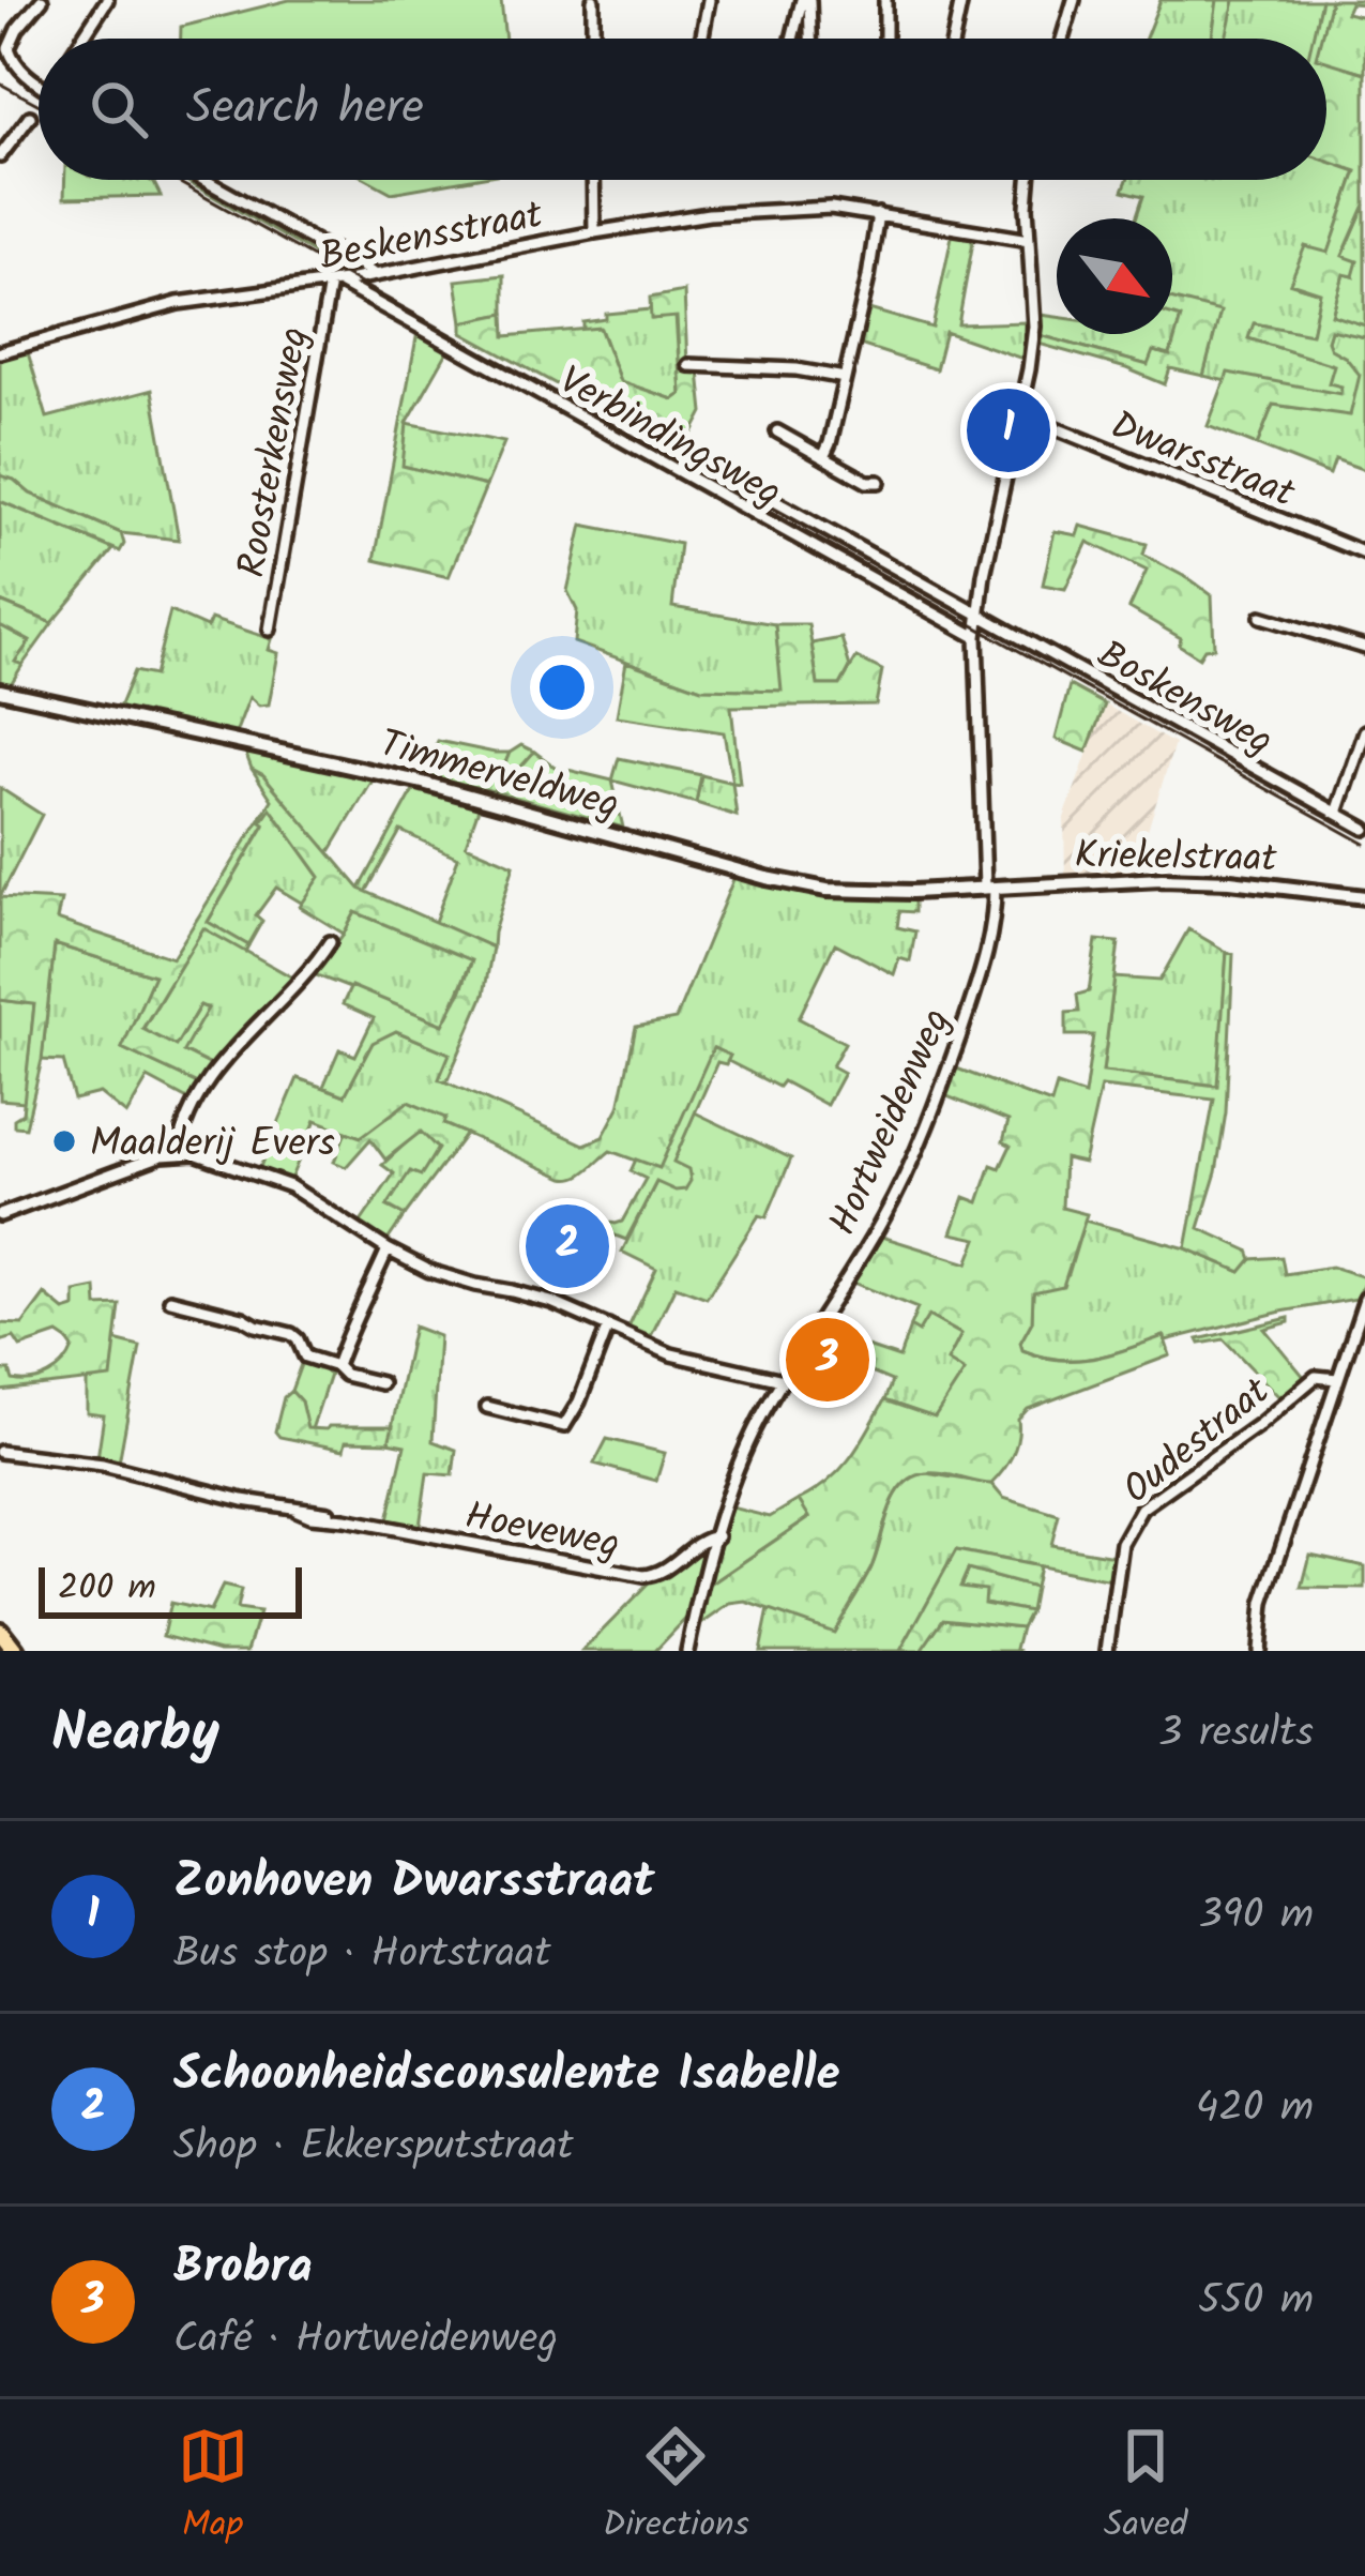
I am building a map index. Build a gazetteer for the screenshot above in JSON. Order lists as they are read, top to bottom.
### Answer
{
  "streets": {
    "street": [
      "Beskensstraat",
      "Verbindingsweg",
      "Roosterkensweg",
      "Dwarsstraat",
      "Boskensweg",
      "Timmerveldweg",
      "Kriekelstraat",
      "Hortweidenweg",
      "Oudestraat",
      "Hoeveweg"
    ]
  },
  "crossings": [
    ["Beskensstraat", "Verbindingsweg"],
    ["Beskensstraat", "Roosterkensweg"],
    ["Beskensstraat", "Hortweidenweg"],
    ["Verbindingsweg", "Roosterkensweg"],
    ["Verbindingsweg", "Hortweidenweg"],
    ["Dwarsstraat", "Hortweidenweg"],
    ["Boskensweg", "Hortweidenweg"],
    ["Timmerveldweg", "Kriekelstraat"],
    ["Timmerveldweg", "Hortweidenweg"],
    ["Kriekelstraat", "Hortweidenweg"],
    ["Hortweidenweg", "Hoeveweg"]
  ],
  "places": ["Maalderij Evers"],
  "scale_bar": "200 m",
  "north": "bottom right",
  "page": {
    "search": "Search here",
    "pins": ["1", "2", "3"],
    "scale": "200 m",
    "heading": ["Nearby", "3 results"],
    "list": [
      {
        "mark": "1",
        "name": "Zonhoven Dwarsstraat",
        "note": "Bus stop · Hortstraat",
        "value": "390 m"
      },
      {
        "mark": "2",
        "name": "Schoonheidsconsulente Isabelle",
        "note": "Shop · Ekkersputstraat",
        "value": "420 m"
      },
      {
        "mark": "3",
        "name": "Brobra",
        "note": "Café · Hortweidenweg",
        "value": "550 m"
      }
    ],
    "nav": ["Map", "Directions", "Saved"]
  }
}
